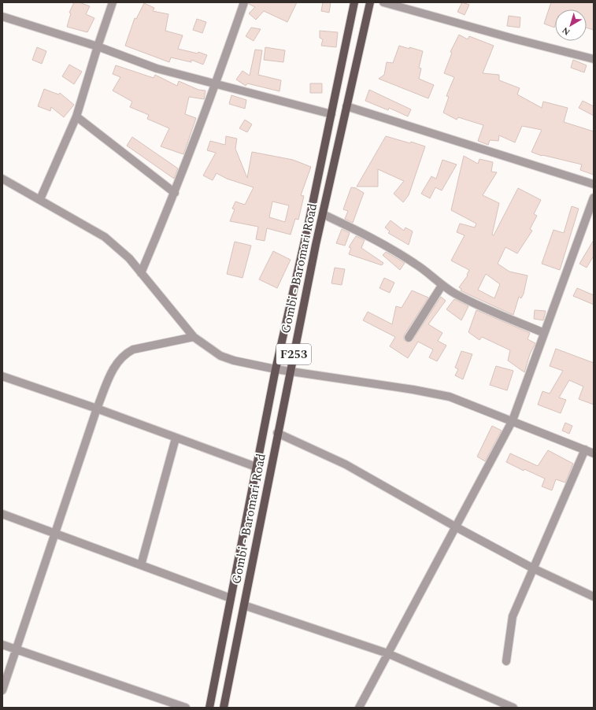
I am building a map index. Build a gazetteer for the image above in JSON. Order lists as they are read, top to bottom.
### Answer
{
  "streets": {
    "main road": ["Gombi - Baromari Road", "F253"]
  },
  "north": "bottom left"
}
